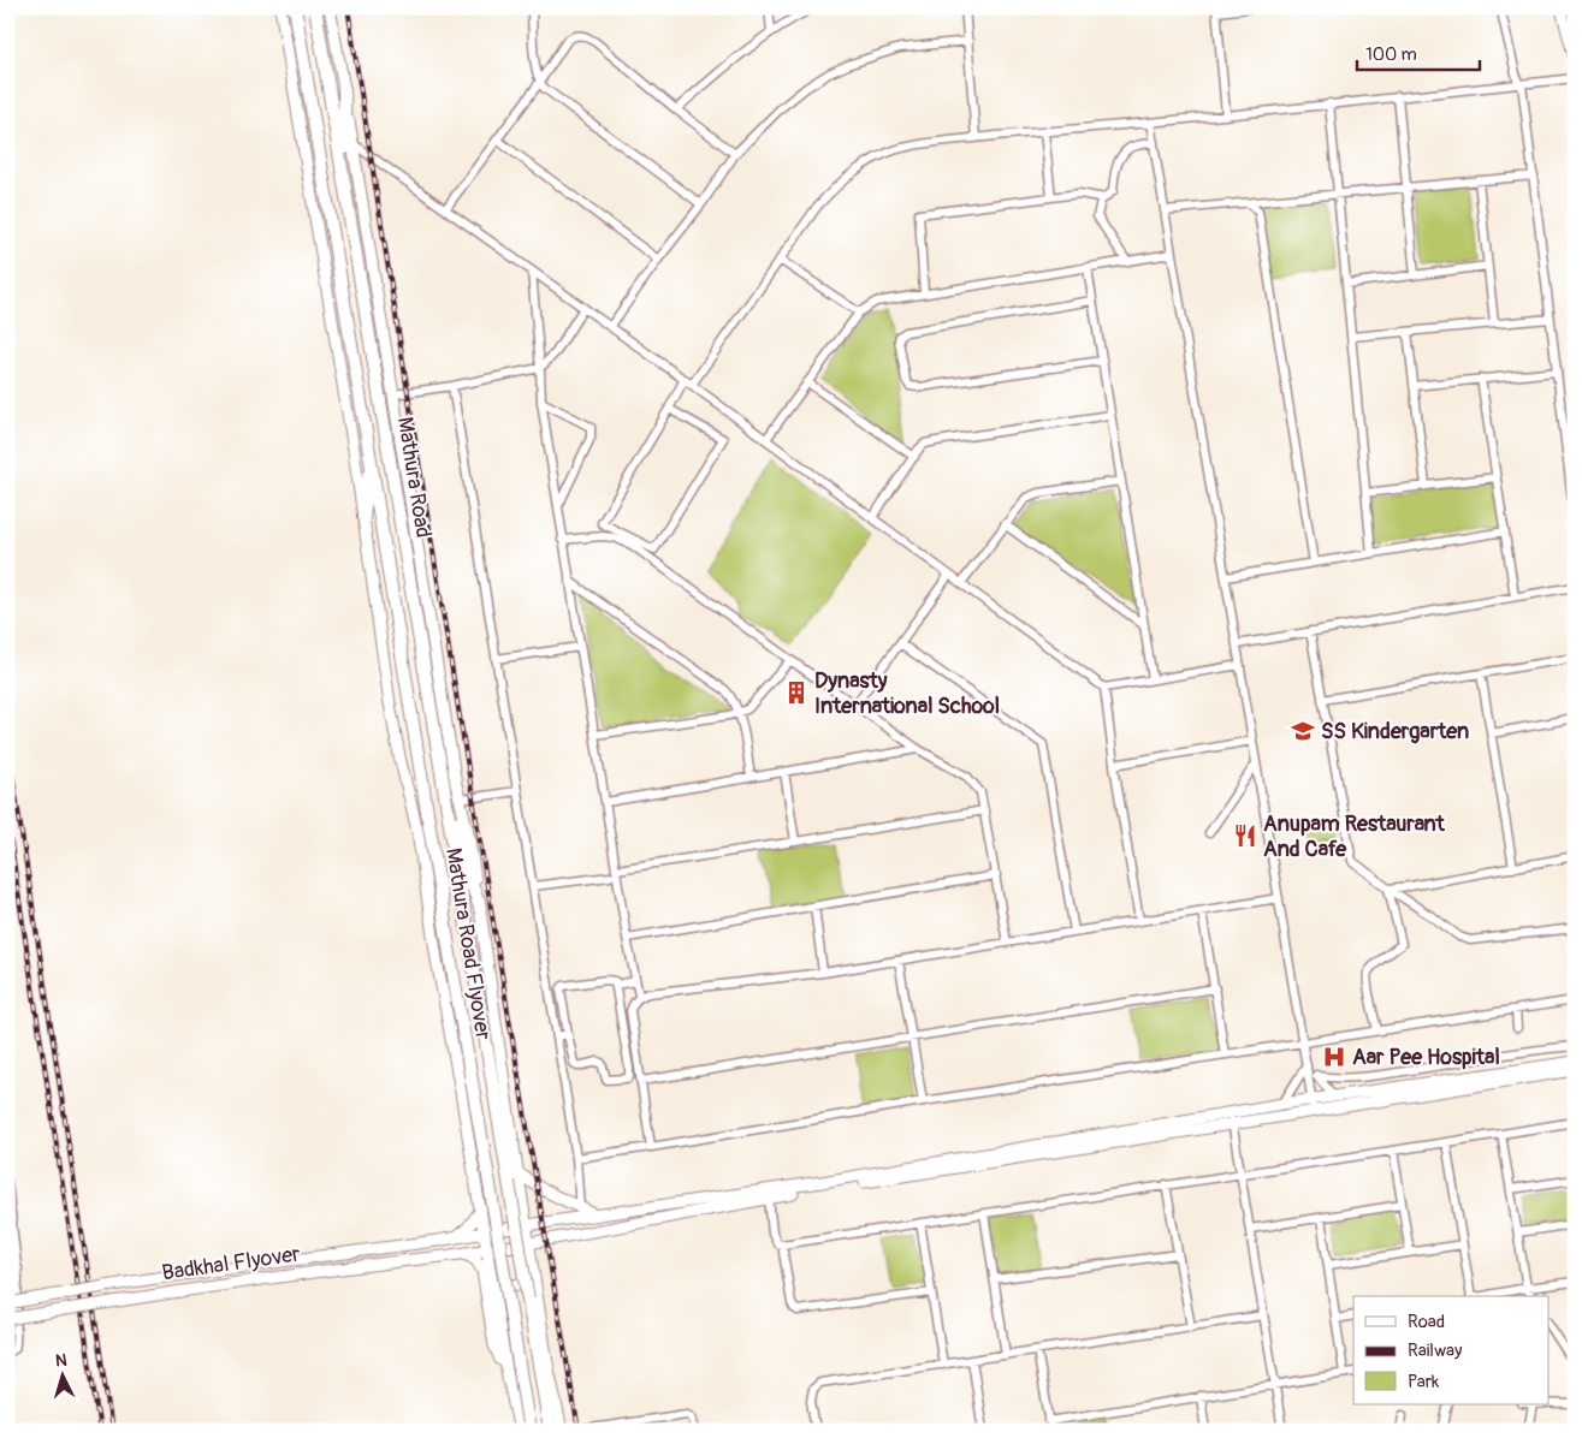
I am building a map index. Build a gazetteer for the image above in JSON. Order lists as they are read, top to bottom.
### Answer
{
  "streets": {
    "highway": ["Mathura Road", "Mathura Road Flyover"],
    "main road": ["Badkhal Flyover"]
  },
  "crossings": [
    ["Mathura Road", "Mathura Road Flyover"]
  ],
  "places": {
    "building": ["Dynasty International School"],
    "school or university": ["SS Kindergarten"],
    "restaurant": ["Anupam Restaurant And Cafe"],
    "hospital": ["Aar Pee Hospital"]
  },
  "legend": ["Road", "Railway", "Park"],
  "scale_bar": "100 m",
  "north": "top"
}
